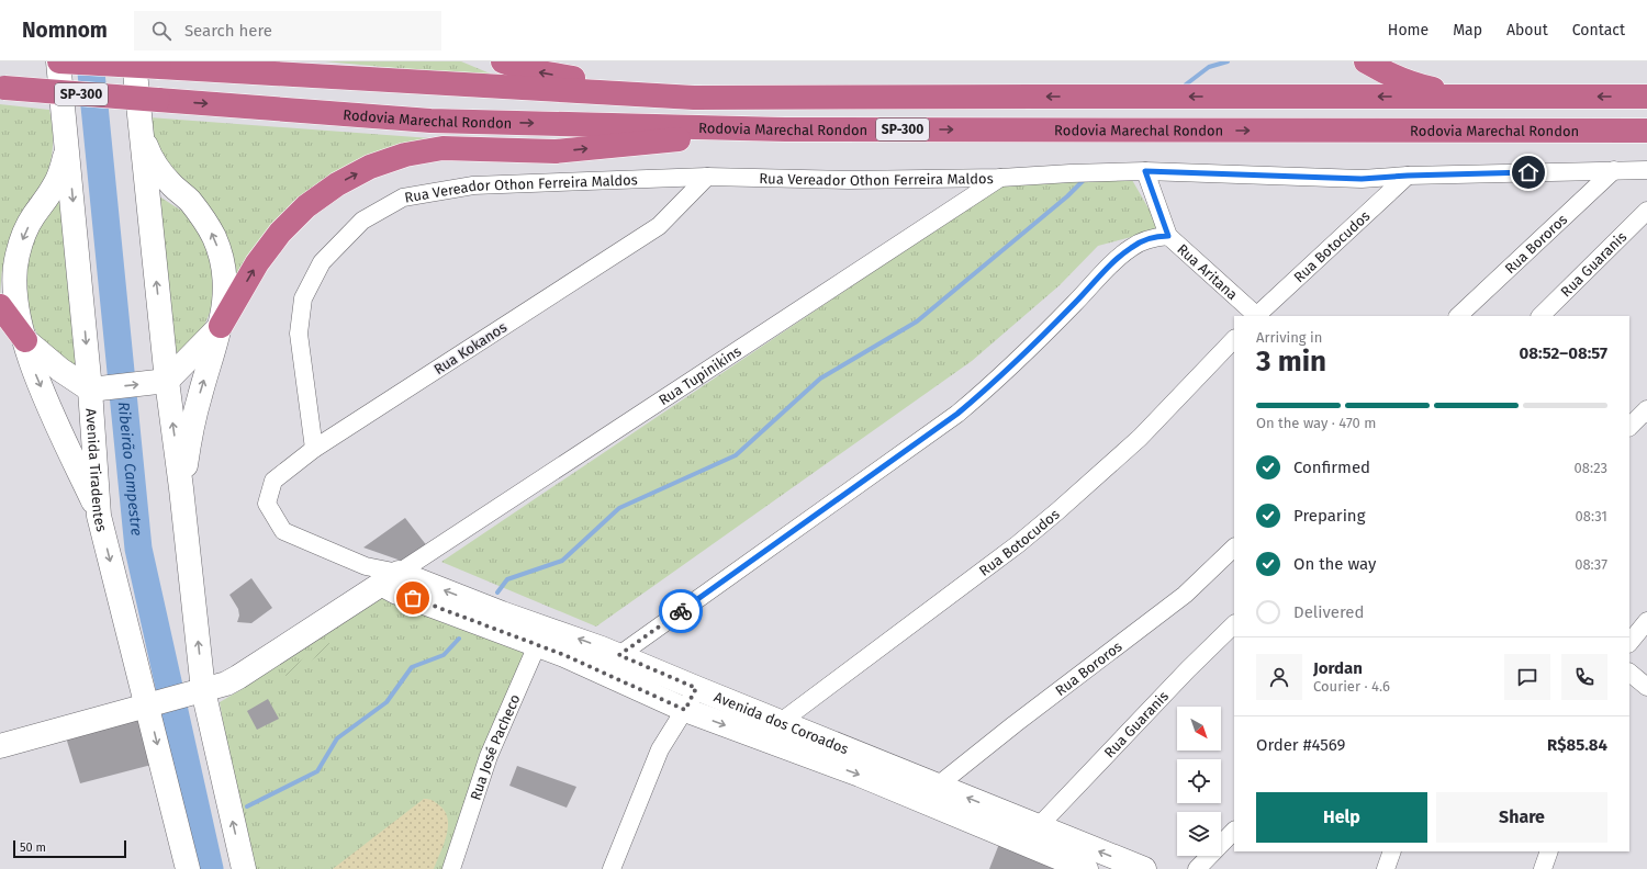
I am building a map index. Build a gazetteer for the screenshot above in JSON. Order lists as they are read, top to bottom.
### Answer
{
  "streets": {
    "highway": ["SP-300", "Rodovia Marechal Rondon"],
    "main road": ["Avenida Tiradentes", "Avenida dos Coroados"],
    "street": [
      "Rua Vereador Othon Ferreira Maldos",
      "Rua Bororos",
      "Rua Botocudos",
      "Rua Guaranis",
      "Rua Aritana",
      "Rua Kokanos",
      "Rua Tupinikins",
      "Rua José Pacheco"
    ]
  },
  "crossings": [
    ["Rodovia Marechal Rondon", "Avenida Tiradentes"],
    ["Rua Vereador Othon Ferreira Maldos", "Rua Bororos"],
    ["Rua Vereador Othon Ferreira Maldos", "Rua Botocudos"],
    ["Rua Vereador Othon Ferreira Maldos", "Rua Aritana"],
    ["Rua Vereador Othon Ferreira Maldos", "Rua Kokanos"],
    ["Rua Vereador Othon Ferreira Maldos", "Rua Tupinikins"],
    ["Rua Bororos", "Avenida dos Coroados"],
    ["Rua Botocudos", "Rua Aritana"],
    ["Rua Botocudos", "Avenida dos Coroados"],
    ["Rua Guaranis", "Avenida dos Coroados"],
    ["Rua Kokanos", "Avenida dos Coroados"],
    ["Rua Tupinikins", "Avenida dos Coroados"],
    ["Avenida dos Coroados", "Rua José Pacheco"]
  ],
  "water": ["Ribeirão Campestre"],
  "scale_bar": "50 m",
  "north": "bottom right",
  "page": {
    "header": "Nomnom",
    "search": "Search here",
    "nav": [
      "Home",
      "Map",
      "About",
      "Contact"
    ],
    "heading": ["3 min", "Arriving in", "08:52–08:57"],
    "panel": [
      "Jordan",
      "Courier · 4.6",
      "Order #4569",
      "R$85.84"
    ],
    "bar": "On the way · 470 m",
    "list": [
      ["Confirmed", "08:23"],
      ["Preparing", "08:31"],
      ["On the way", "08:37"],
      "Delivered"
    ],
    "buttons": ["Help", "Share"],
    "scale": "50 m"
  }
}
